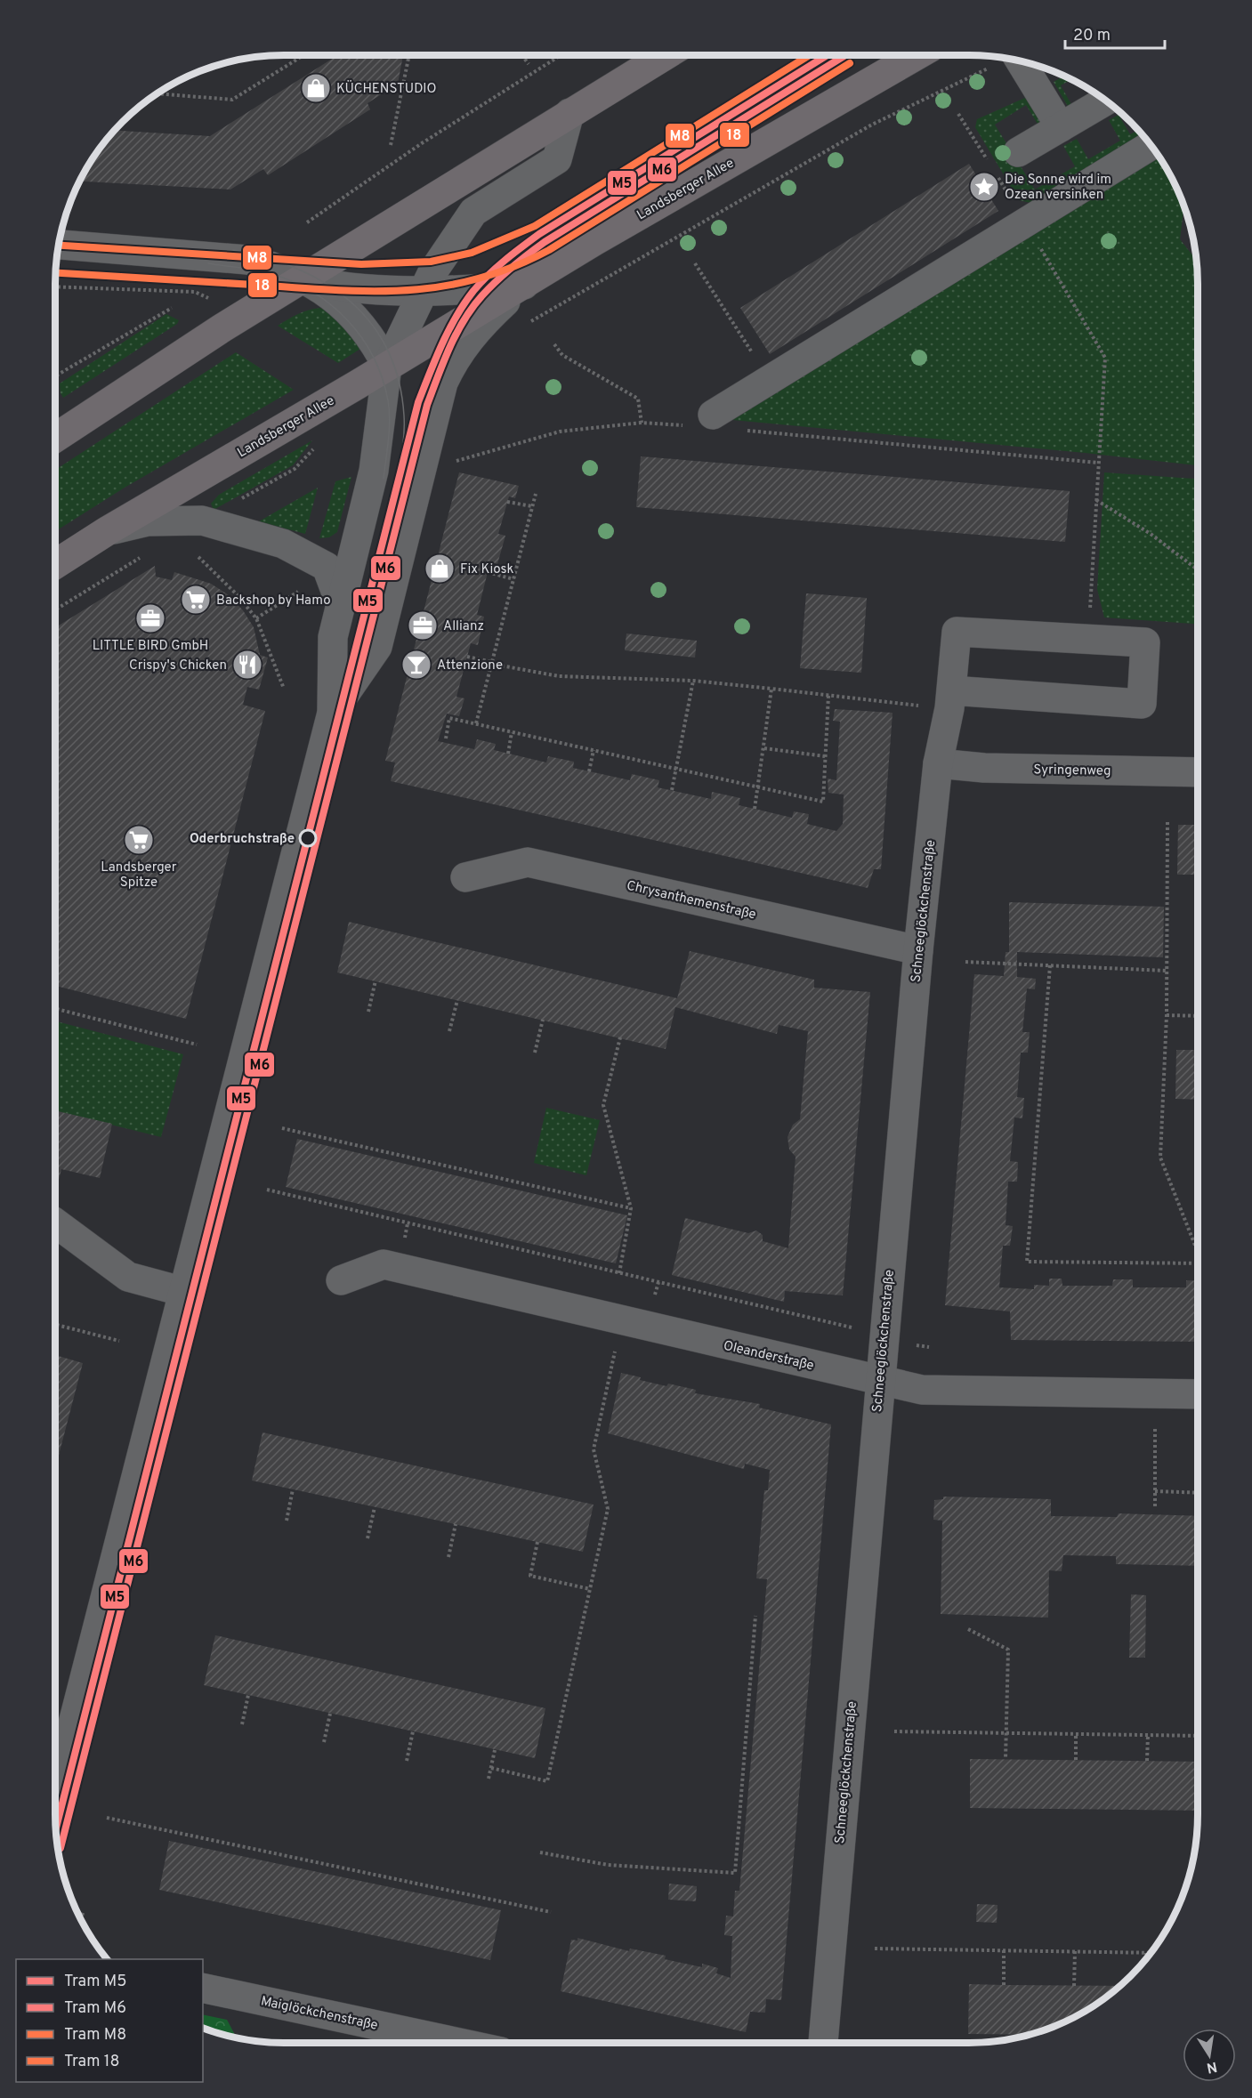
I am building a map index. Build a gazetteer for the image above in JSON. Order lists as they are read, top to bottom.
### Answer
{
  "streets": {
    "main road": ["Landsberger Allee"],
    "street": [
      "Syringenweg",
      "Chrysanthemenstraße",
      "Schneeglöckchenstraße",
      "Oleanderstraße",
      "Maiglöckchenstraße"
    ]
  },
  "crossings": [
    ["Syringenweg", "Schneeglöckchenstraße"],
    ["Chrysanthemenstraße", "Schneeglöckchenstraße"],
    ["Schneeglöckchenstraße", "Oleanderstraße"]
  ],
  "places": {
    "shop": ["KÜCHENSTUDIO", "Fix Kiosk"],
    "place": ["Die Sonne wird im Ozean versinken"],
    "supermarket": ["Backshop by Hamo", "Landsberger Spitze"],
    "office": ["LITTLE BIRD GmbH", "Allianz"],
    "restaurant": ["Crispy's Chicken"],
    "bar": ["Attenzione"],
    "other": ["Oderbruchstraße"]
  },
  "lines": [
    "tram line M5",
    "tram line M6",
    "tram line M8",
    "tram line 18"
  ],
  "legend": [
    "Tram M5",
    "Tram M6",
    "Tram M8",
    "Tram 18"
  ],
  "scale_bar": "20 m",
  "north": "bottom"
}
